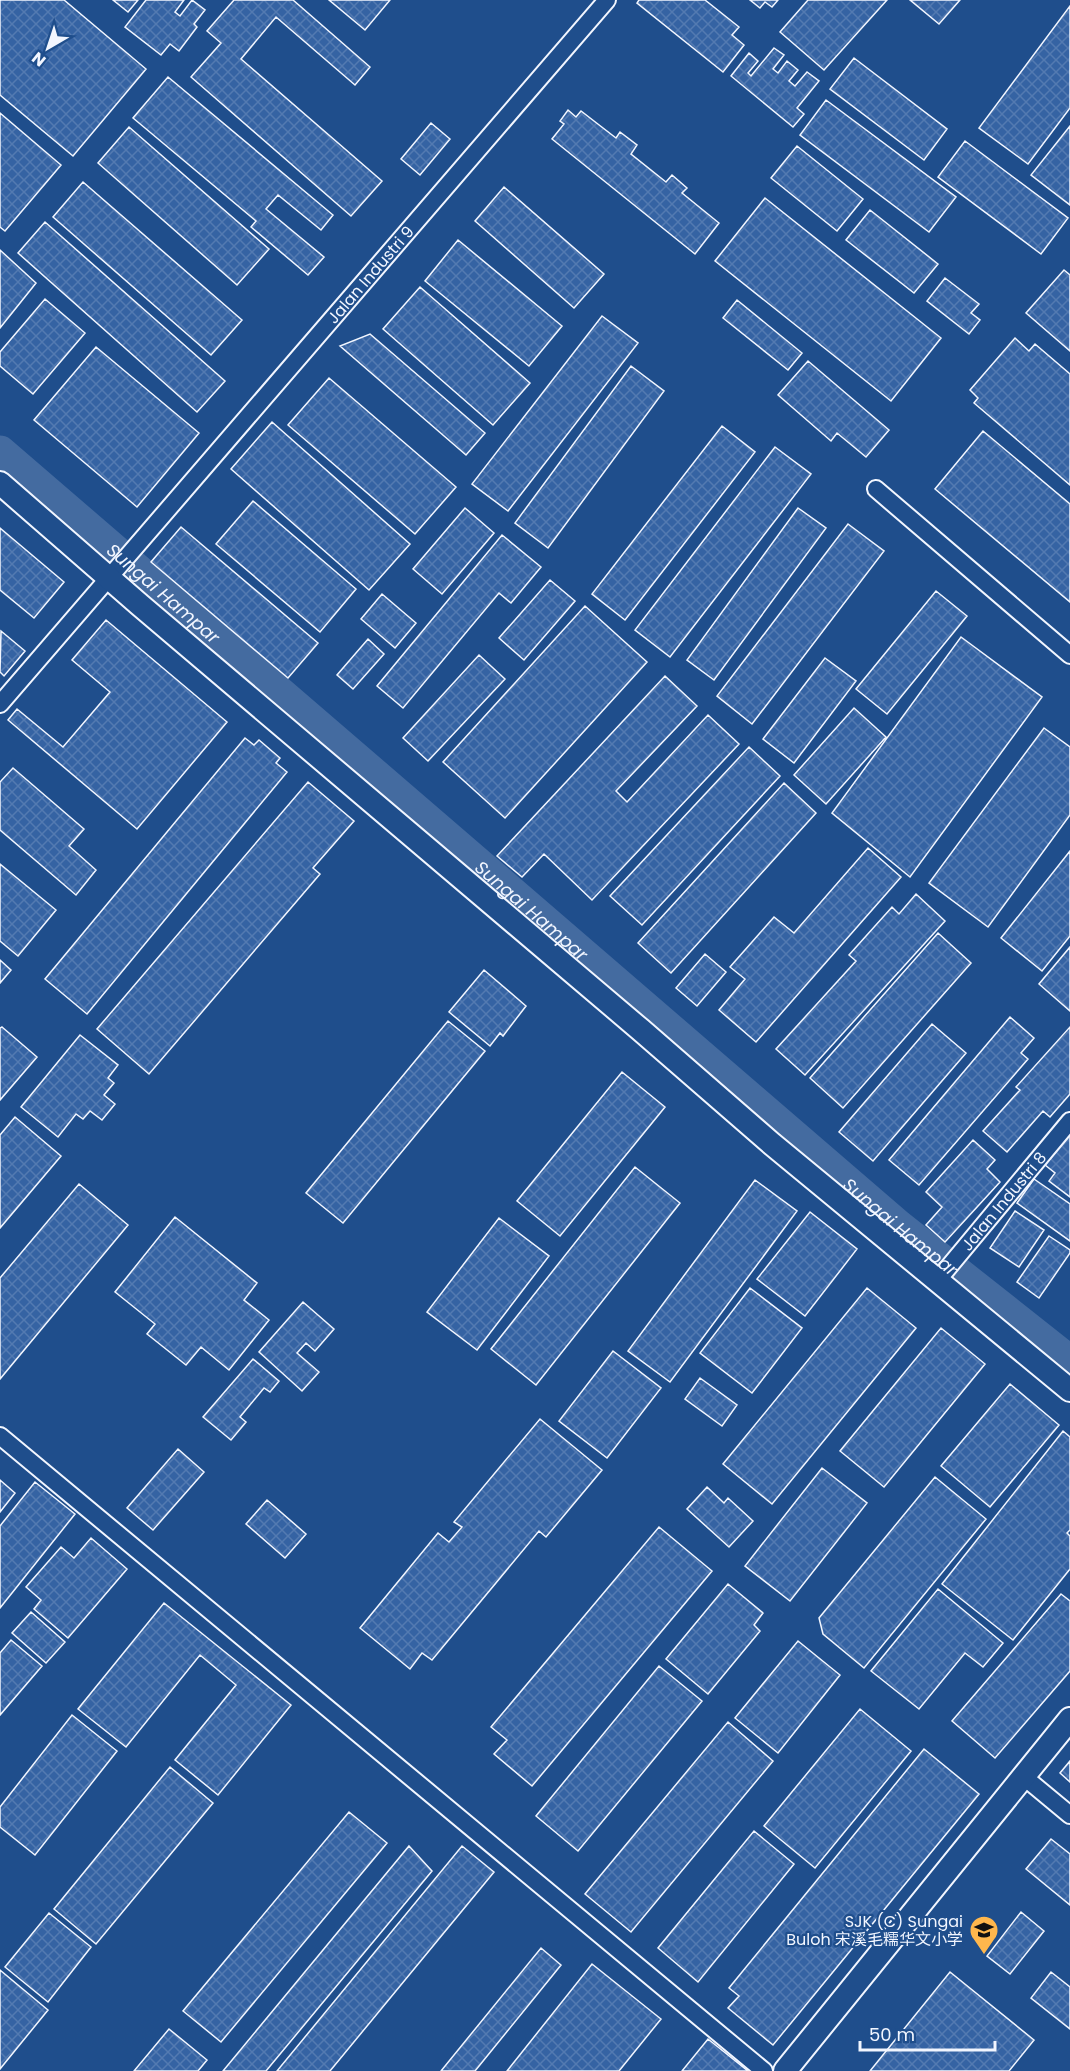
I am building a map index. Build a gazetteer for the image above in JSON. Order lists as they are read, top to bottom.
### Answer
{
  "streets": {
    "street": ["Jalan Industri 9", "Jalan Industri 8"]
  },
  "water": ["Sungai Hampar"],
  "places": {
    "school or university": ["SJK (C) Sungai Buloh 宋溪毛糯华文小学"]
  },
  "scale_bar": "50 m",
  "north": "bottom left"
}
